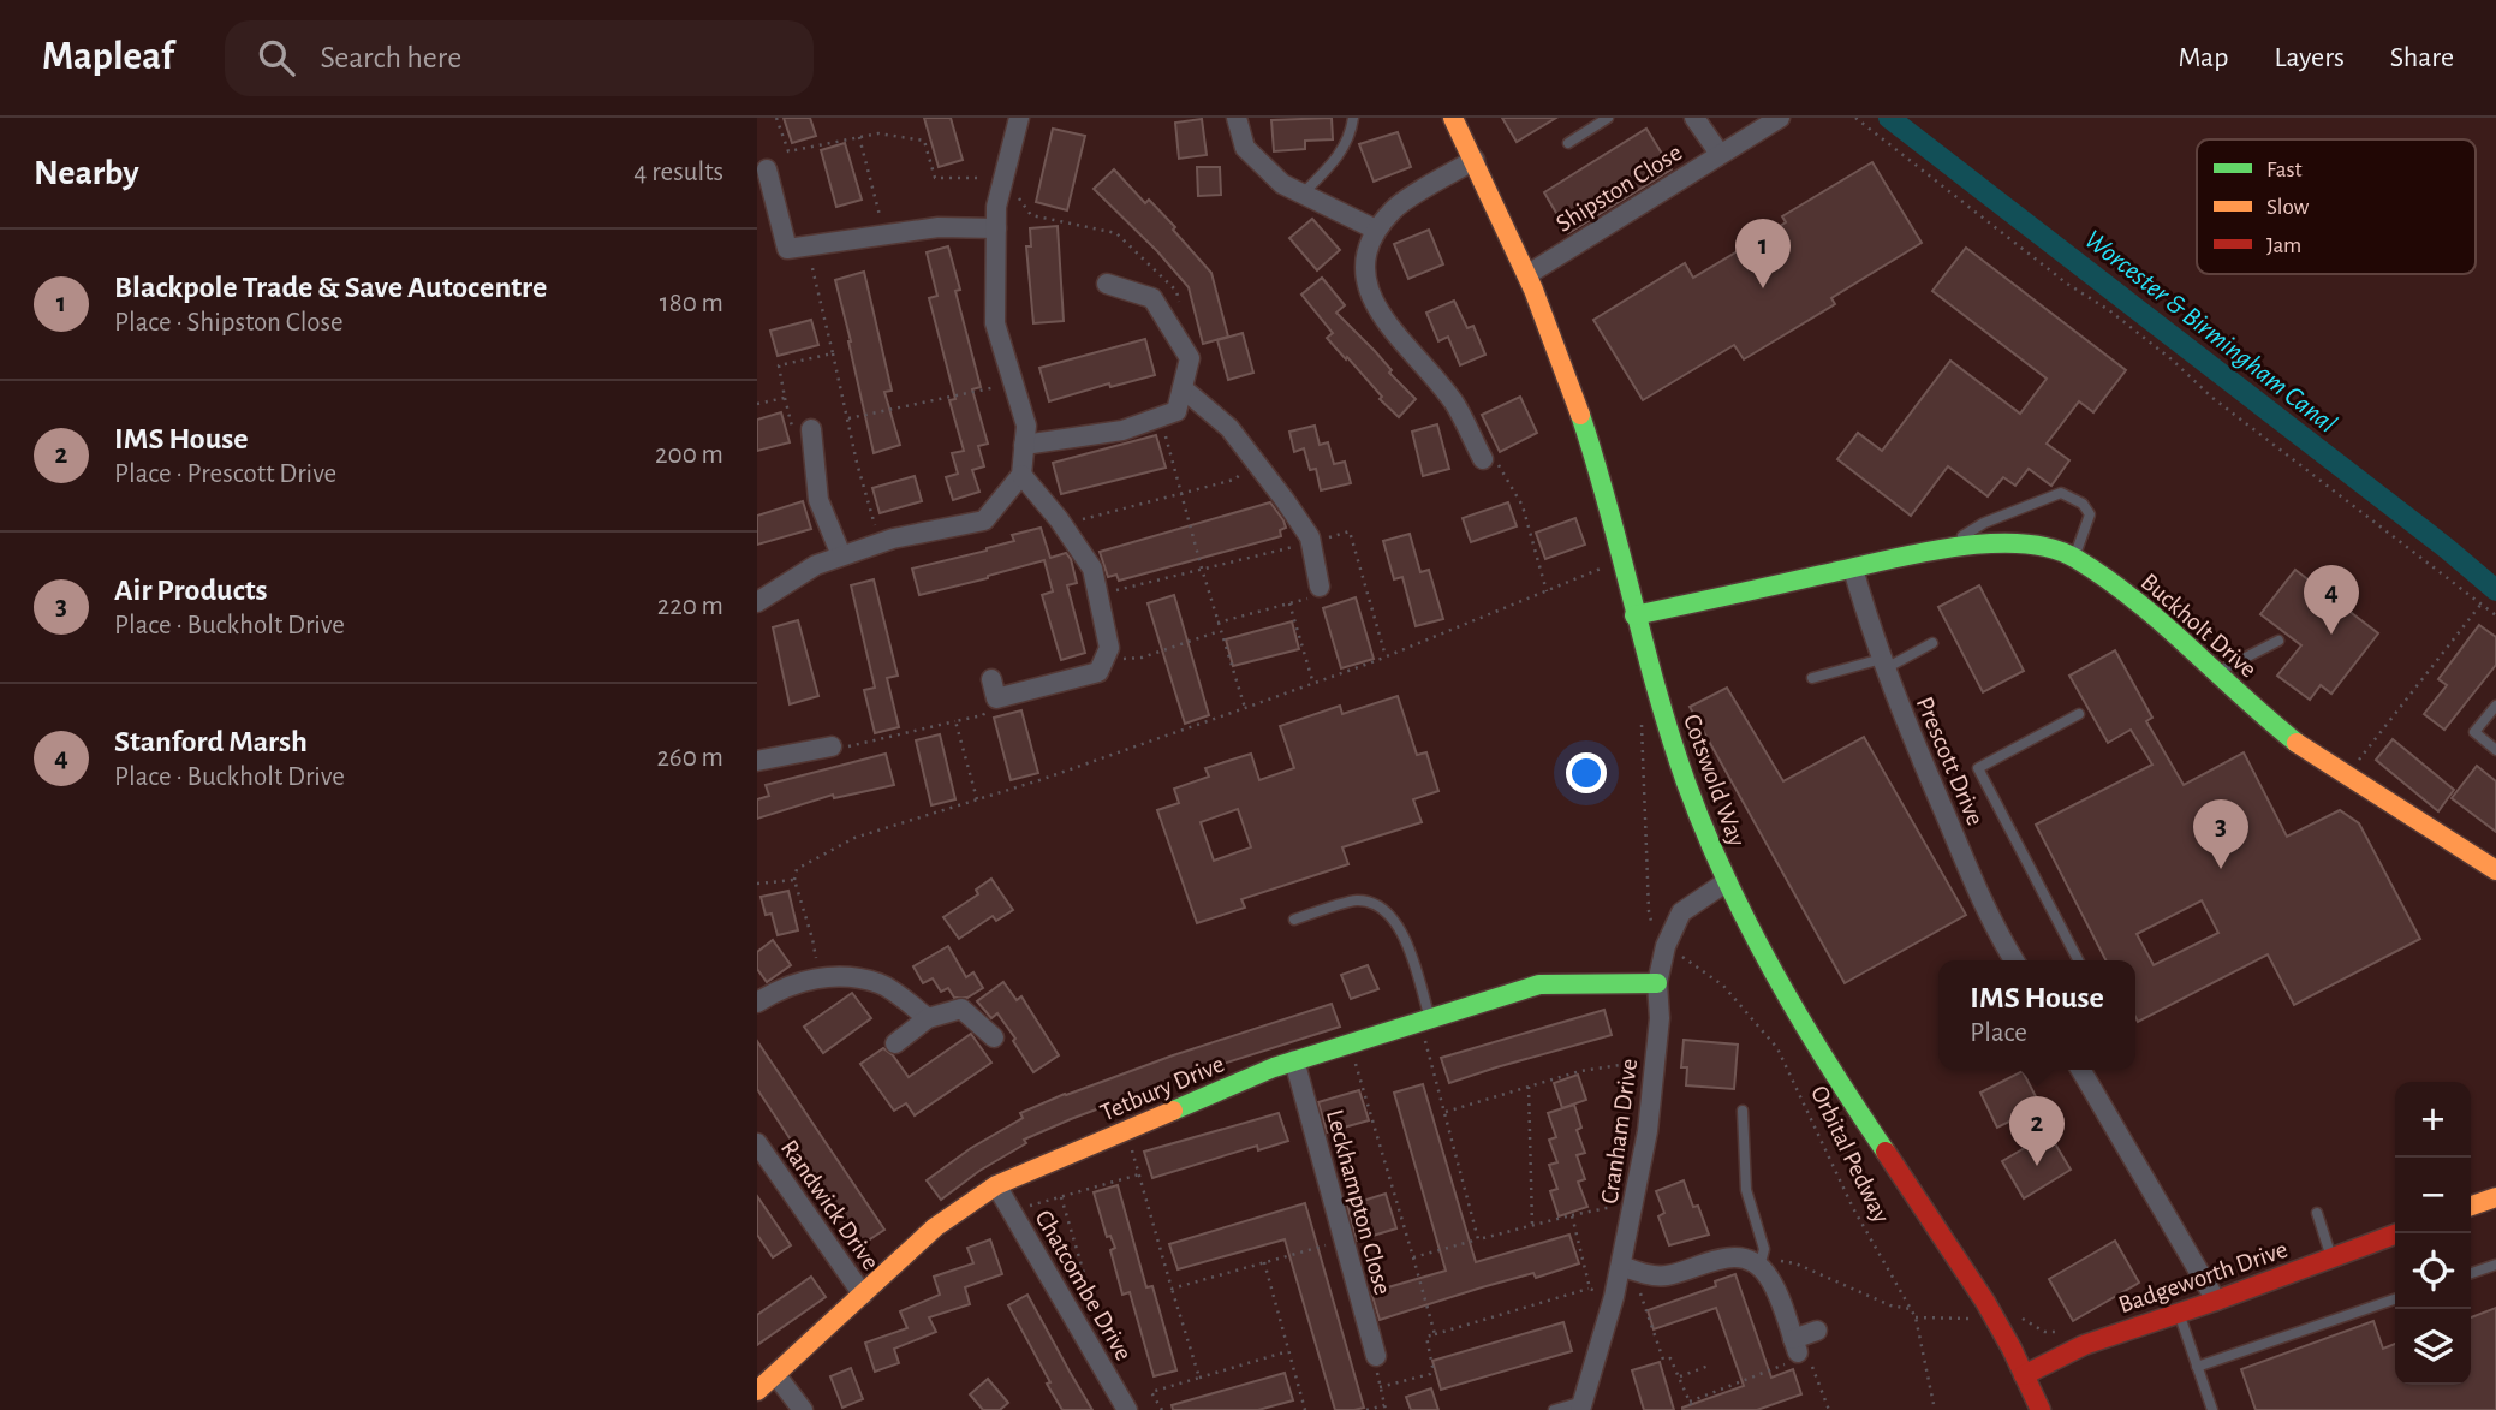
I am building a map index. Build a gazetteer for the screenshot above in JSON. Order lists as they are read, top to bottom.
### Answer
{
  "streets": {
    "street": [
      "Shipston Close",
      "Buckholt Drive",
      "Prescott Drive",
      "Cotswold Way",
      "Tetbury Drive",
      "Cranham Drive",
      "Leckhampton Close",
      "Randwick Drive",
      "Badgeworth Drive",
      "Chatcombe Drive"
    ],
    "path": ["Orbital Pedway"]
  },
  "crossings": [
    ["Shipston Close", "Cotswold Way"],
    ["Buckholt Drive", "Prescott Drive"],
    ["Buckholt Drive", "Cotswold Way"],
    ["Cotswold Way", "Cranham Drive"],
    ["Cotswold Way", "Badgeworth Drive"],
    ["Tetbury Drive", "Cranham Drive"],
    ["Tetbury Drive", "Leckhampton Close"],
    ["Tetbury Drive", "Randwick Drive"],
    ["Tetbury Drive", "Chatcombe Drive"]
  ],
  "water": ["Worcester & Birmingham Canal"],
  "legend": ["Fast", "Slow", "Jam"],
  "page": {
    "header": "Mapleaf",
    "search": "Search here",
    "nav": ["Map", "Layers", "Share"],
    "heading": ["Nearby", "4 results"],
    "pins": [
      "1",
      "4",
      "3",
      "2"
    ],
    "list": [
      {
        "mark": "1",
        "name": "Blackpole Trade & Save Autocentre",
        "note": "Place · Shipston Close",
        "value": "180 m"
      },
      {
        "mark": "2",
        "name": "IMS House",
        "note": "Place · Prescott Drive",
        "value": "200 m"
      },
      {
        "mark": "3",
        "name": "Air Products",
        "note": "Place · Buckholt Drive",
        "value": "220 m"
      },
      {
        "mark": "4",
        "name": "Stanford Marsh",
        "note": "Place · Buckholt Drive",
        "value": "260 m"
      }
    ],
    "popup": ["IMS House", "Place"],
    "map_buttons": ["+", "−"]
  }
}
